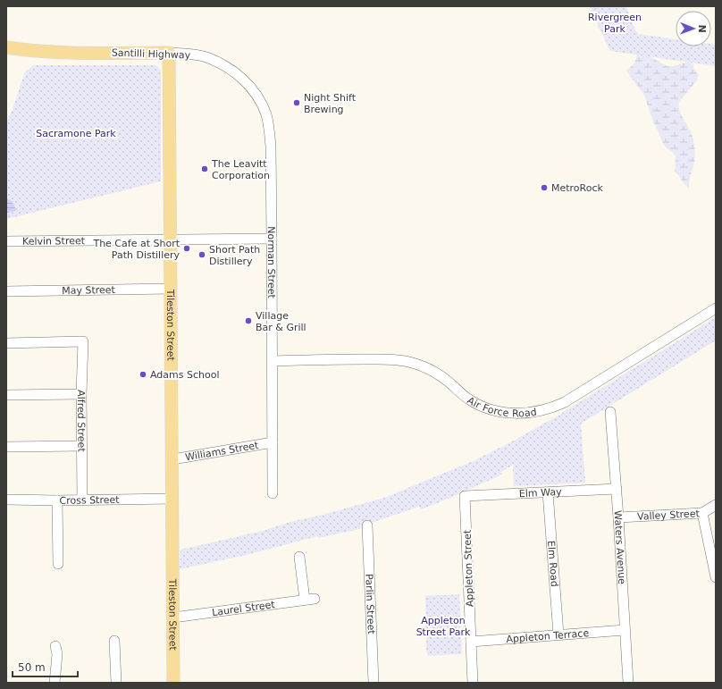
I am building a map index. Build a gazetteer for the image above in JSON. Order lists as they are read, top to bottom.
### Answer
{
  "streets": {
    "main road": ["Santilli Highway", "Tileston Street"],
    "street": [
      "Kelvin Street",
      "Norman Street",
      "May Street",
      "Air Force Road",
      "Alfred Street",
      "Williams Street",
      "Elm Way",
      "Cross Street",
      "Valley Street",
      "Waters Avenue",
      "Elm Road",
      "Appleton Street",
      "Parlin Street",
      "Laurel Street",
      "Appleton Terrace"
    ]
  },
  "crossings": [
    ["Santilli Highway", "Norman Street"],
    ["Santilli Highway", "Tileston Street"],
    ["Kelvin Street", "Norman Street"],
    ["Kelvin Street", "Tileston Street"],
    ["Norman Street", "Air Force Road"],
    ["Norman Street", "Williams Street"],
    ["May Street", "Tileston Street"],
    ["Tileston Street", "Williams Street"],
    ["Tileston Street", "Cross Street"],
    ["Tileston Street", "Laurel Street"],
    ["Alfred Street", "Cross Street"],
    ["Elm Way", "Waters Avenue"],
    ["Elm Way", "Elm Road"],
    ["Elm Way", "Appleton Street"],
    ["Valley Street", "Waters Avenue"],
    ["Waters Avenue", "Appleton Terrace"],
    ["Elm Road", "Appleton Terrace"],
    ["Appleton Street", "Appleton Terrace"]
  ],
  "parks": ["Rivergreen Park", "Sacramone Park", "Appleton Street Park"],
  "places": [
    "Night Shift Brewing",
    "The Leavitt Corporation",
    "MetroRock",
    "The Cafe at Short Path Distillery",
    "Short Path Distillery",
    "Village Bar & Grill",
    "Adams School"
  ],
  "scale_bar": "50 m",
  "north": "right"
}
